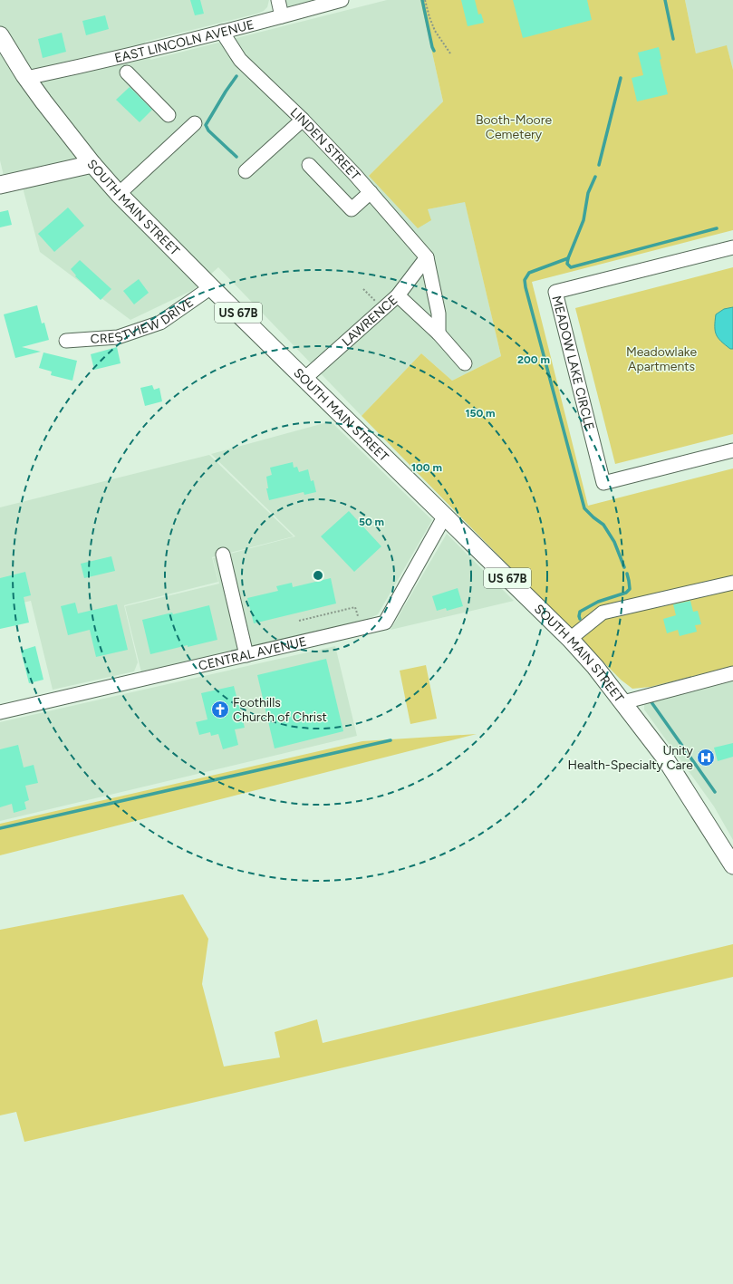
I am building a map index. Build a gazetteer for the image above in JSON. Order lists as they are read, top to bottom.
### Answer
{
  "streets": {
    "main road": ["SOUTH MAIN STREET", "US 67B"],
    "street": [
      "EAST LINCOLN AVENUE",
      "LINDEN STREET",
      "CRESTVIEW DRIVE",
      "LAWRENCE",
      "MEADOW LAKE CIRCLE",
      "CENTRAL AVENUE"
    ]
  },
  "crossings": [
    ["EAST LINCOLN AVENUE", "LINDEN STREET"],
    ["EAST LINCOLN AVENUE", "SOUTH MAIN STREET"],
    ["LINDEN STREET", "LAWRENCE"],
    ["SOUTH MAIN STREET", "CRESTVIEW DRIVE"],
    ["SOUTH MAIN STREET", "LAWRENCE"],
    ["SOUTH MAIN STREET", "CENTRAL AVENUE"]
  ],
  "parks": ["Booth-Moore Cemetery", "Meadowlake Apartments"],
  "places": {
    "church": ["Foothills Church of Christ"],
    "hospital": ["Unity Health-Specialty Care"]
  },
  "rings": [
    "200 m",
    "150 m",
    "100 m",
    "50 m"
  ]
}
